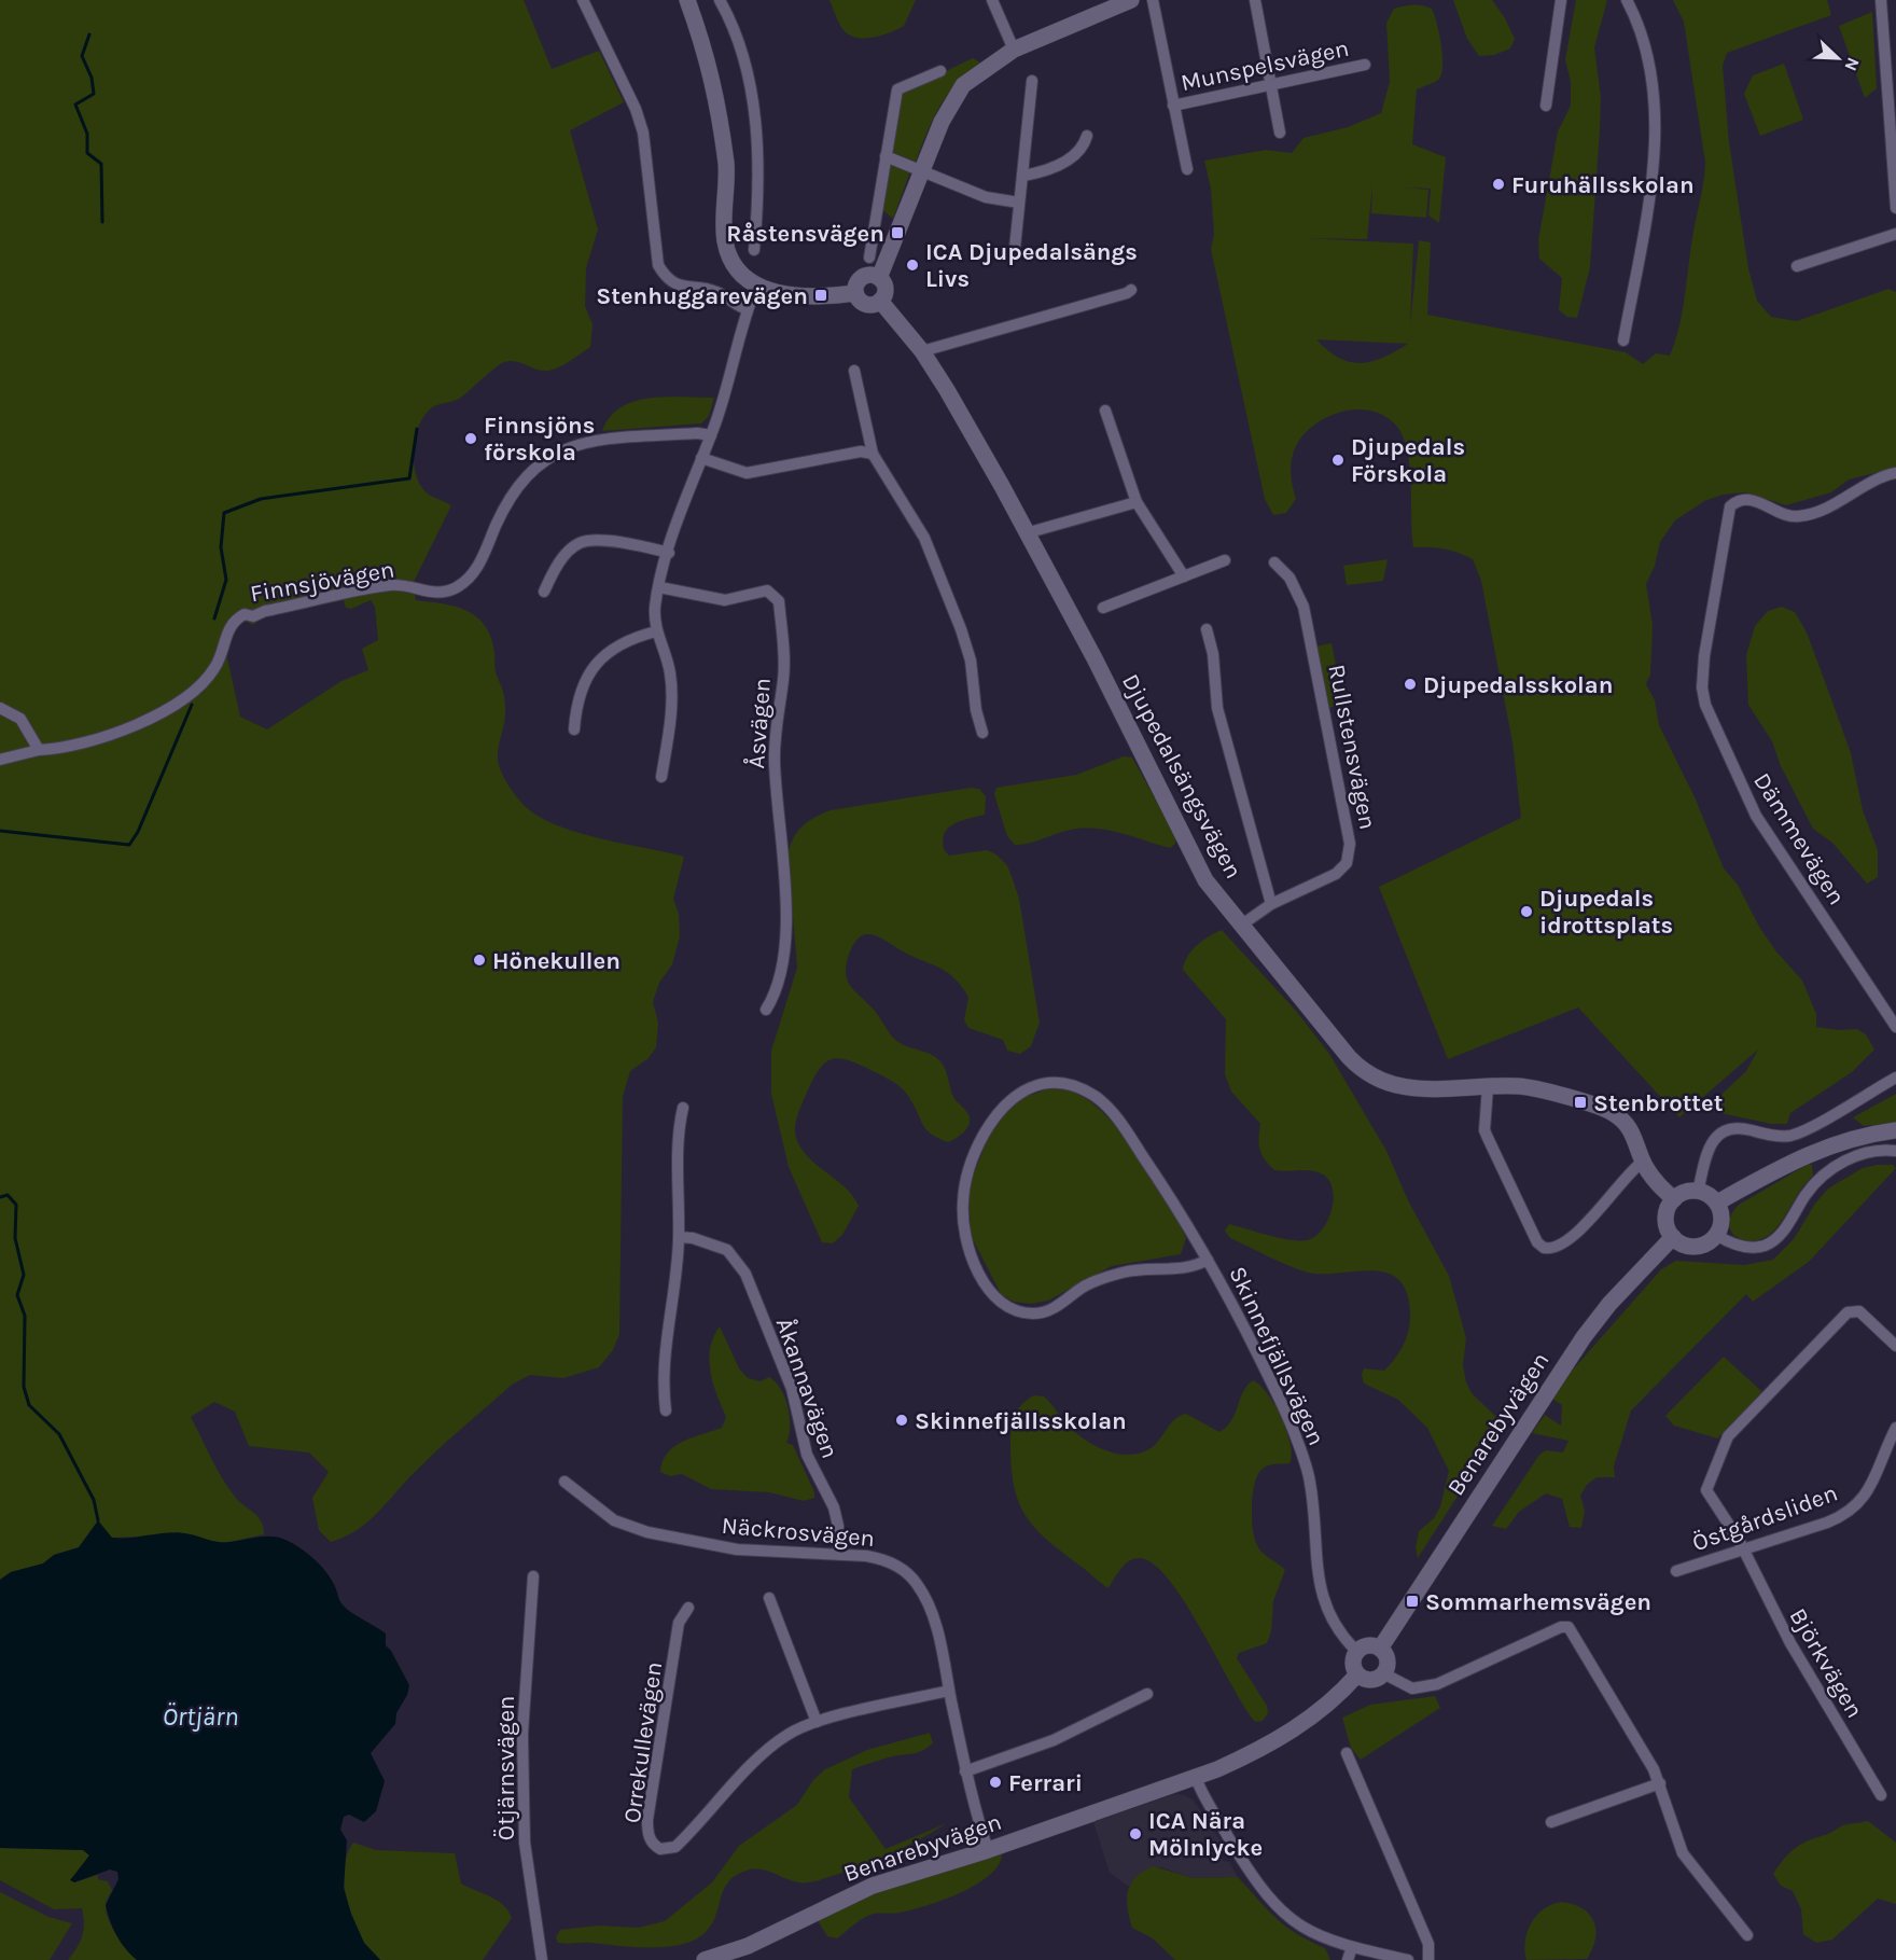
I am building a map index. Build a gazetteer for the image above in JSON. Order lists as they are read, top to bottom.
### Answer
{
  "streets": {
    "street": [
      "Munspelsvägen",
      "Finnsjövägen",
      "Åsvägen",
      "Rullstensvägen",
      "Djupedalsängsvägen",
      "Dämmevägen",
      "Skinnefjällsvägen",
      "Åkannavägen",
      "Benarebyvägen",
      "Östgårdsliden",
      "Näckrosvägen",
      "Björkvägen",
      "Orrekullevägen",
      "Ötjärnsvägen"
    ]
  },
  "crossings": [
    ["Rullstensvägen", "Djupedalsängsvägen"],
    ["Djupedalsängsvägen", "Benarebyvägen"],
    ["Skinnefjällsvägen", "Benarebyvägen"],
    ["Åkannavägen", "Näckrosvägen"],
    ["Benarebyvägen", "Näckrosvägen"],
    ["Östgårdsliden", "Björkvägen"],
    ["Näckrosvägen", "Orrekullevägen"]
  ],
  "water": ["Örtjärn"],
  "places": {
    "other": [
      "Furuhällsskolan",
      "ICA Djupedalsängs Livs",
      "Finnsjöns förskola",
      "Djupedals Förskola",
      "Djupedalsskolan",
      "Djupedals idrottsplats",
      "Hönekullen",
      "Skinnefjällsskolan",
      "Ferrari",
      "ICA Nära Mölnlycke"
    ],
    "transit": [
      "Råstensvägen",
      "Stenhuggarevägen",
      "Stenbrottet",
      "Sommarhemsvägen"
    ]
  },
  "north": "bottom right"
}
